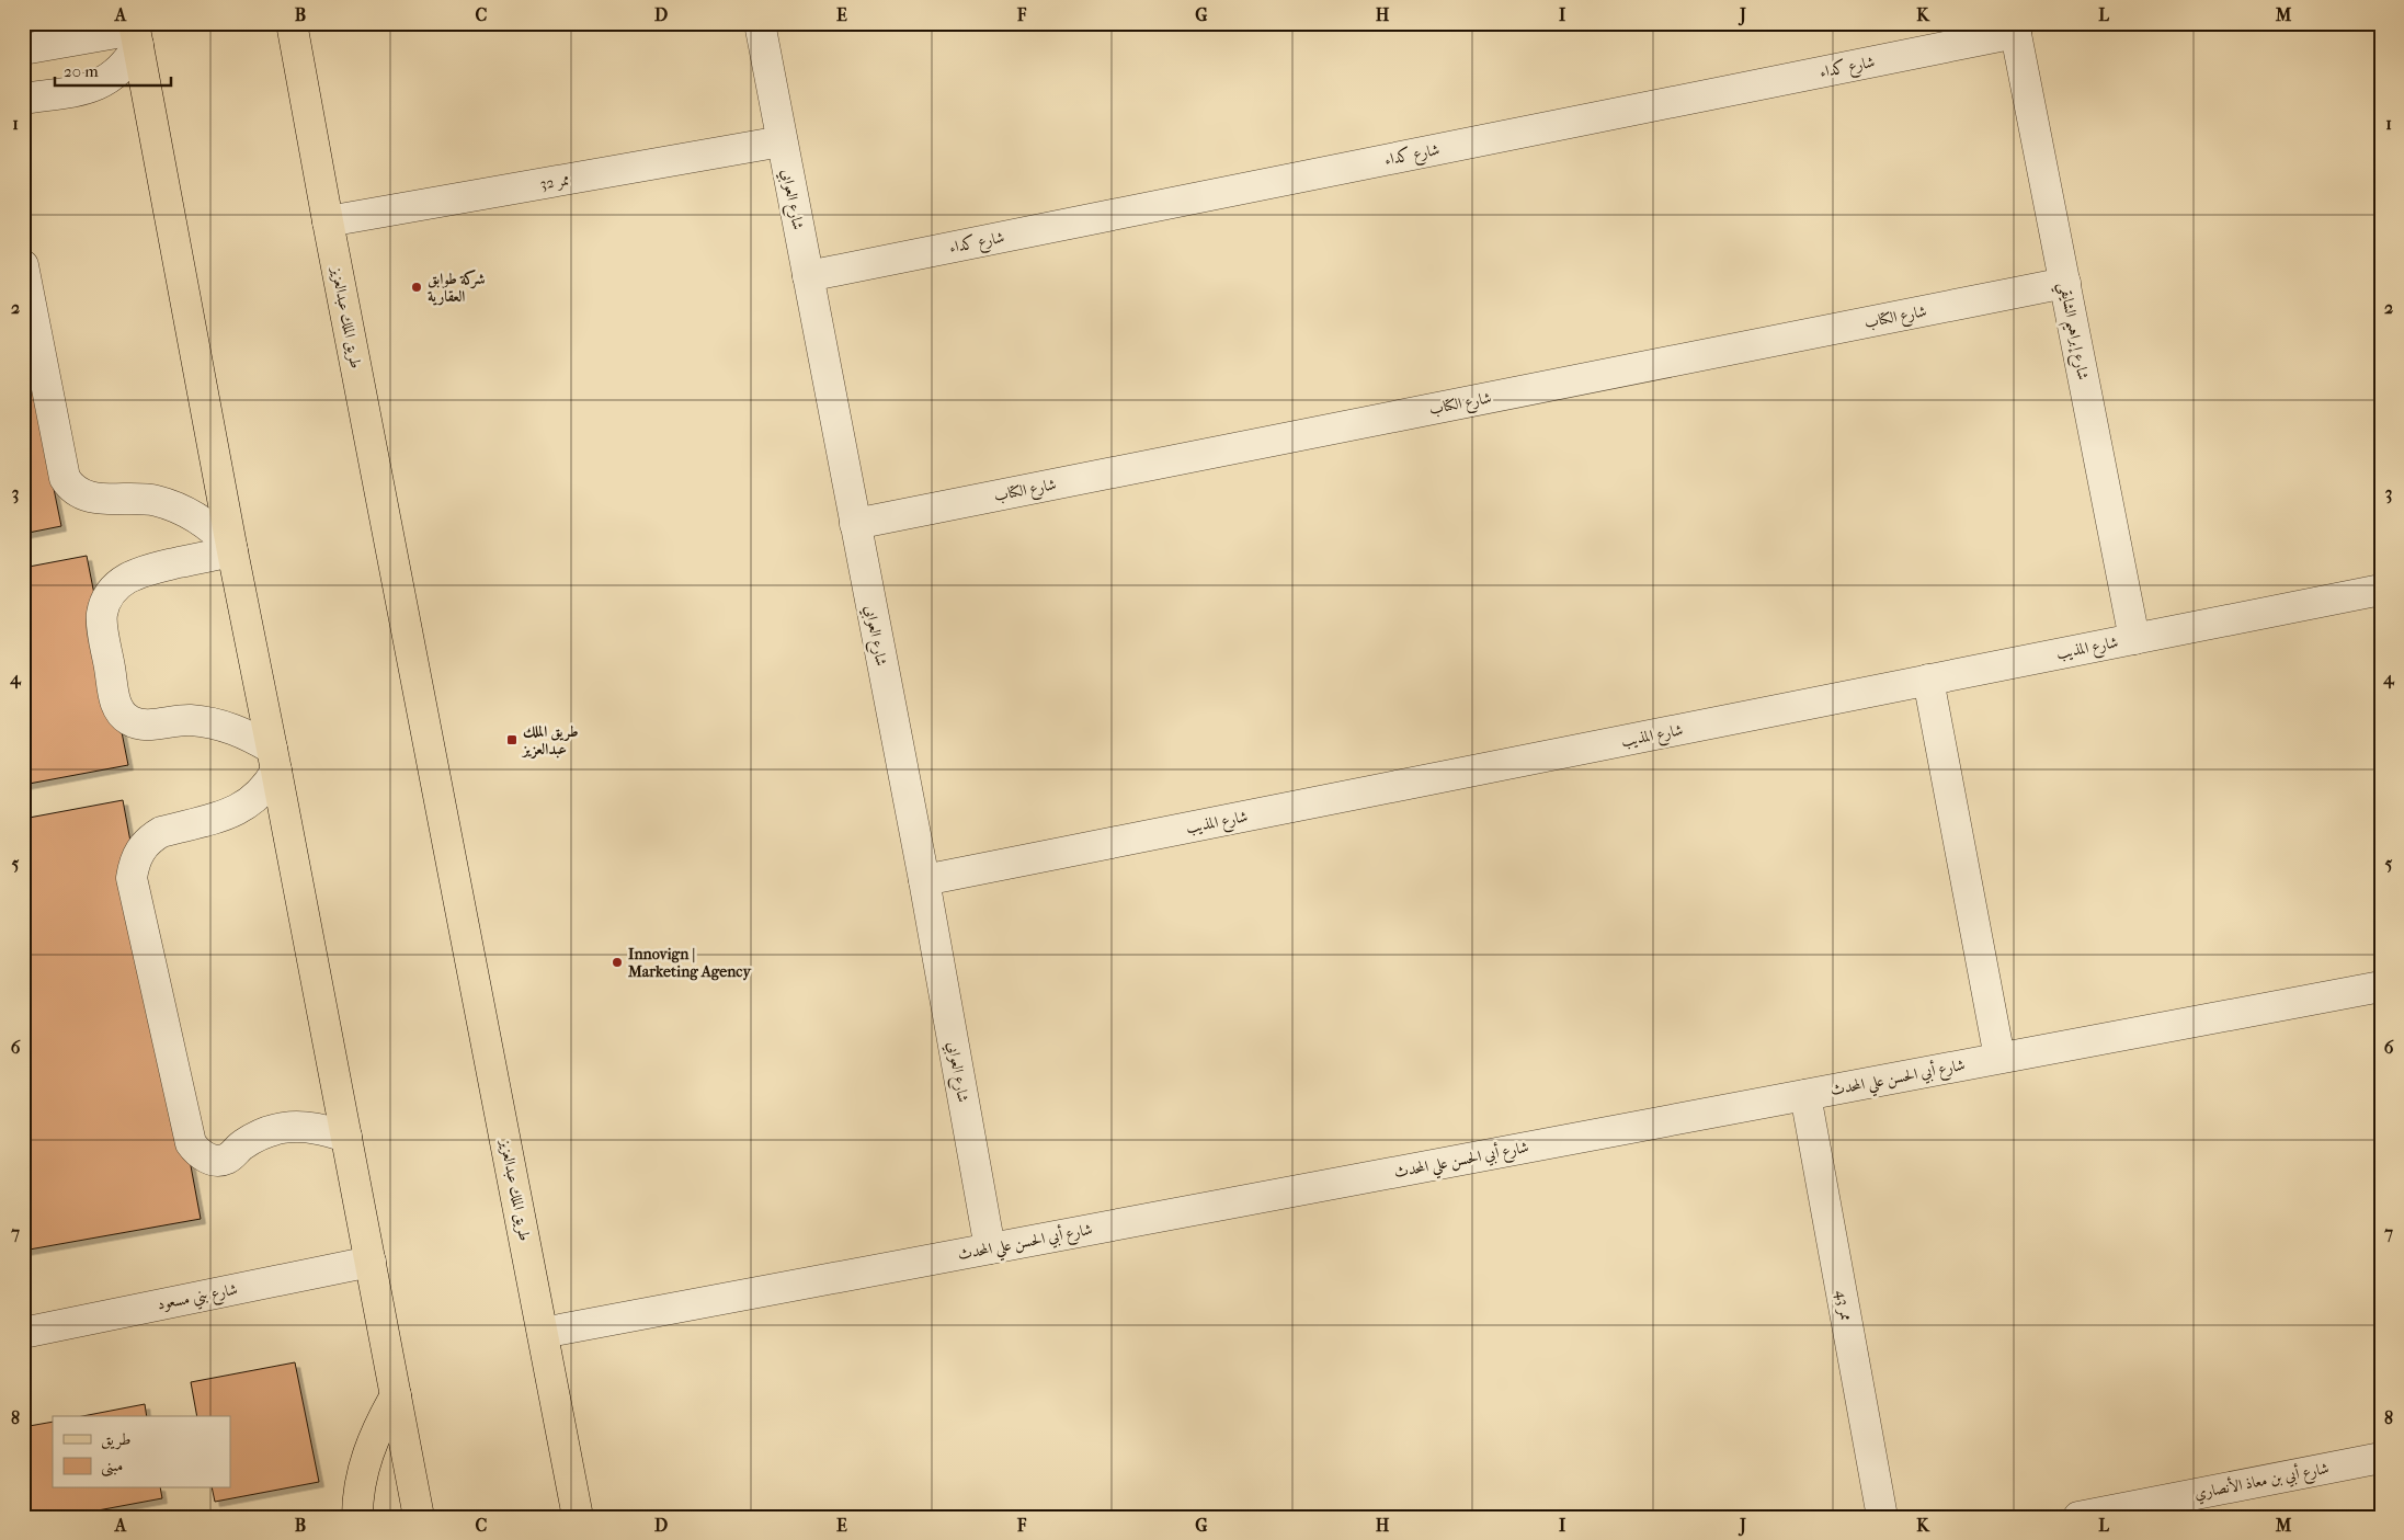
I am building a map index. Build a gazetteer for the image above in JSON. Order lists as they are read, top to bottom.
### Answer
{
  "streets": {
    "main road": ["طريق الملك عبدالعزيز"],
    "street": [
      "شارع كداء",
      "ممر 32",
      "شارع العوابي",
      "شارع الكتاب",
      "شارع إبراهيم الشايقي",
      "شارع المذيب",
      "شارع أبي الحسن علي المحدث",
      "شارع بني مسعود",
      "ممر 43",
      "شارع أبي بن معاذ الأنصاري"
    ]
  },
  "crossings": [
    ["شارع كداء", "شارع العوابي"],
    ["شارع كداء", "شارع إبراهيم الشايقي"],
    ["ممر 32", "شارع العوابي"],
    ["ممر 32", "طريق الملك عبدالعزيز"],
    ["شارع العوابي", "شارع الكتاب"],
    ["شارع العوابي", "شارع المذيب"],
    ["شارع العوابي", "شارع أبي الحسن علي المحدث"],
    ["شارع الكتاب", "شارع إبراهيم الشايقي"],
    ["طريق الملك عبدالعزيز", "شارع أبي الحسن علي المحدث"],
    ["شارع إبراهيم الشايقي", "شارع المذيب"],
    ["شارع أبي الحسن علي المحدث", "ممر 43"]
  ],
  "places": {
    "other": ["شركة طوابق العقارية", "Innovign | Marketing Agency"],
    "transit": ["طريق الملك عبدالعزيز"]
  },
  "legend": ["طريق", "مبنى"],
  "scale_bar": "20 m",
  "grid": {
    "columns": [
      "A",
      "B",
      "C",
      "D",
      "E",
      "F",
      "G",
      "H",
      "I",
      "J",
      "K",
      "L",
      "M"
    ],
    "rows": [
      "1",
      "2",
      "3",
      "4",
      "5",
      "6",
      "7",
      "8"
    ]
  }
}
